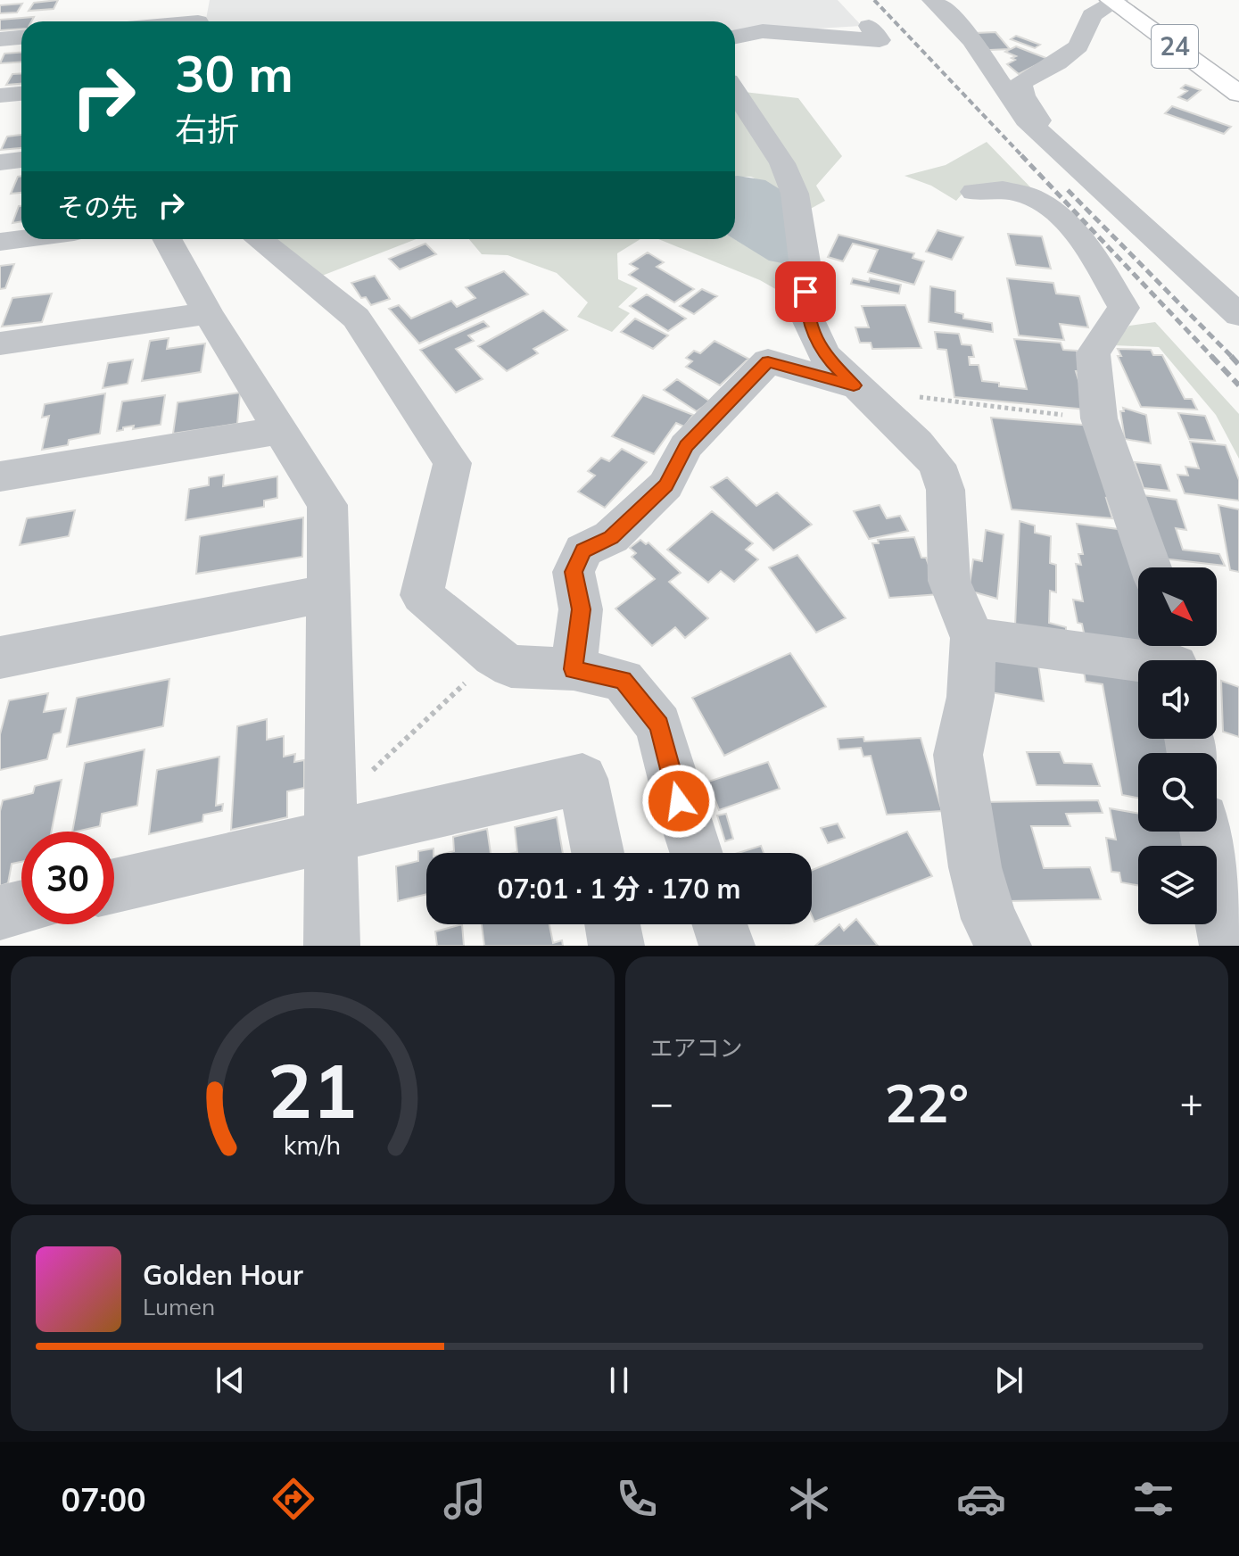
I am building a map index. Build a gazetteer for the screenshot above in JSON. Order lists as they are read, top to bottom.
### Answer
{
  "streets": {
    "highway": ["24"]
  },
  "north": "bottom right",
  "page": {
    "turn": ["30 m", "右折"],
    "then": "その先",
    "limit": "30",
    "trip": "07:01 · 1 分 · 170 m",
    "tile": "エアコン",
    "heat": ["−", "22°", "+"],
    "song": ["Golden Hour", "Lumen"],
    "tabs": "07:00",
    "gauge": ["21", "km/h"]
  }
}
